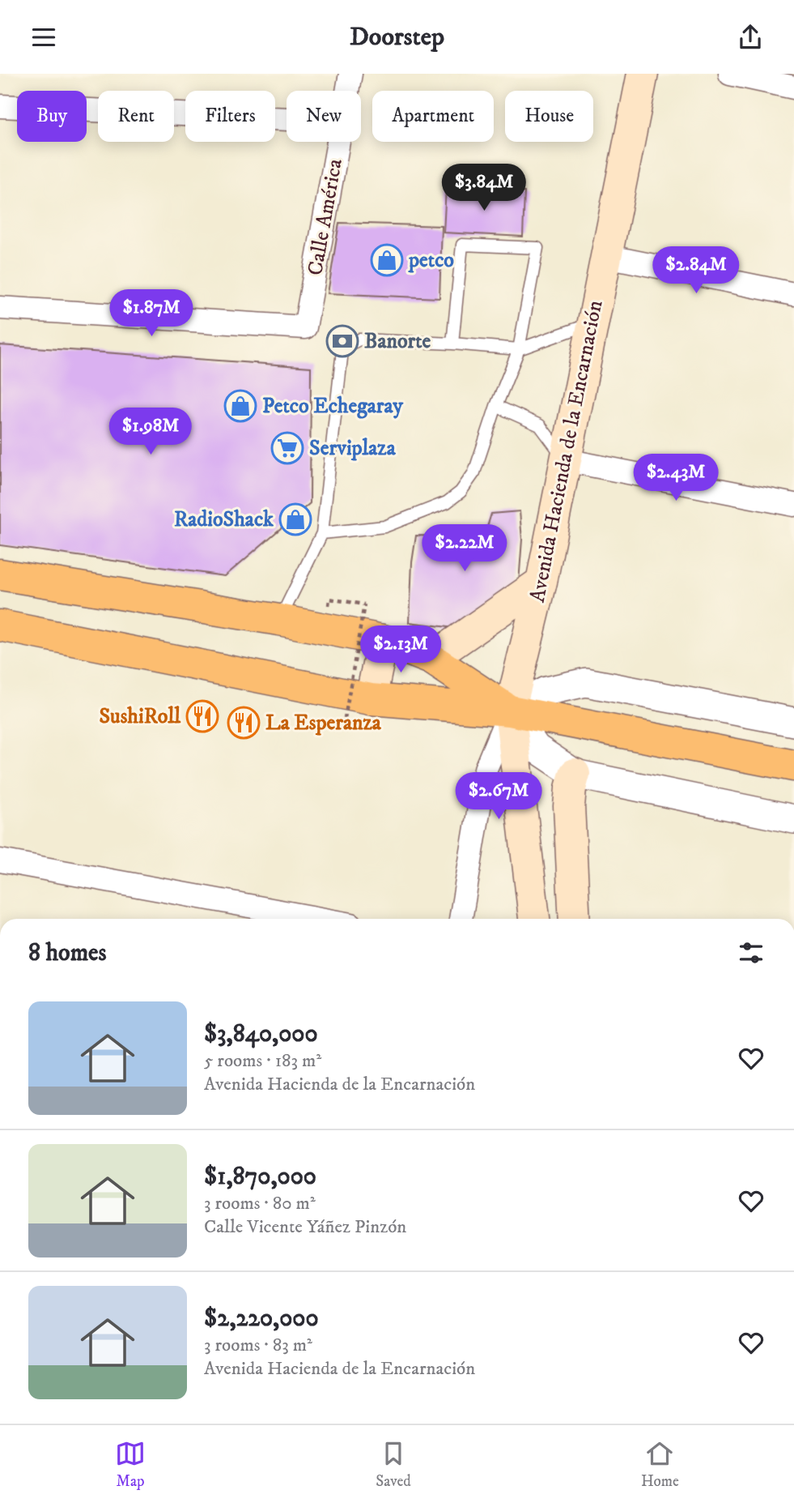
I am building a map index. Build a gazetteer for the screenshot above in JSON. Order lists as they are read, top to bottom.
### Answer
{
  "streets": {
    "main road": ["Avenida Hacienda de la Encarnación"],
    "street": ["Calle América"]
  },
  "places": {
    "shop": ["petco", "Petco Echegaray", "RadioShack"],
    "bank": ["Banorte"],
    "supermarket": ["Serviplaza"],
    "restaurant": ["SushiRoll", "La Esperanza"]
  },
  "page": {
    "header": "Doorstep",
    "chip": [
      "Buy",
      "Rent",
      "Filters",
      "New",
      "Apartment",
      "House"
    ],
    "price": [
      "$3.84M",
      "$2.84M",
      "$1.87M",
      "$1.98M",
      "$2.43M",
      "$2.22M",
      "$2.13M",
      "$2.67M"
    ],
    "heading": "8 homes",
    "list": [
      {
        "name": "$3,840,000",
        "note": "5 rooms · 183 m² · Avenida Hacienda de la Encarnación"
      },
      {
        "name": "$1,870,000",
        "note": "3 rooms · 80 m² · Calle Vicente Yáñez Pinzón"
      },
      {
        "name": "$2,220,000",
        "note": "3 rooms · 83 m² · Avenida Hacienda de la Encarnación"
      }
    ],
    "tabs": ["Map", "Saved", "Home"]
  }
}
